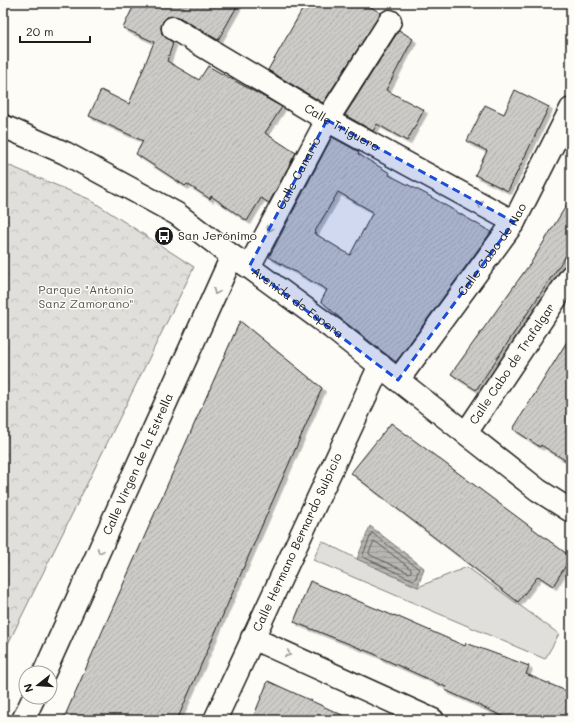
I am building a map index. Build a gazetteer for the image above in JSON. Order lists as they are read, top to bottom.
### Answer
{
  "streets": {
    "street": [
      "Calle Triguero",
      "Calle Canario",
      "Calle Cabo de Nao",
      "Avenida de Espera",
      "Calle Cabo de Trafalgar",
      "Calle Virgen de la Estrella",
      "Calle Hermano Bernardo Sulpicio"
    ]
  },
  "crossings": [
    ["Calle Triguero", "Calle Canario"],
    ["Calle Triguero", "Calle Cabo de Nao"],
    ["Calle Canario", "Avenida de Espera"],
    ["Calle Canario", "Calle Virgen de la Estrella"],
    ["Calle Cabo de Nao", "Avenida de Espera"],
    ["Avenida de Espera", "Calle Cabo de Trafalgar"],
    ["Avenida de Espera", "Calle Virgen de la Estrella"],
    ["Avenida de Espera", "Calle Hermano Bernardo Sulpicio"]
  ],
  "one_way": ["Calle Triguero", "Calle Canario", "Calle Virgen de la Estrella"],
  "parks": ["Parque \"Antonio Sanz Zamorano\""],
  "places": {
    "bus stop": ["San Jerónimo"]
  },
  "scale_bar": "20 m",
  "north": "left"
}
